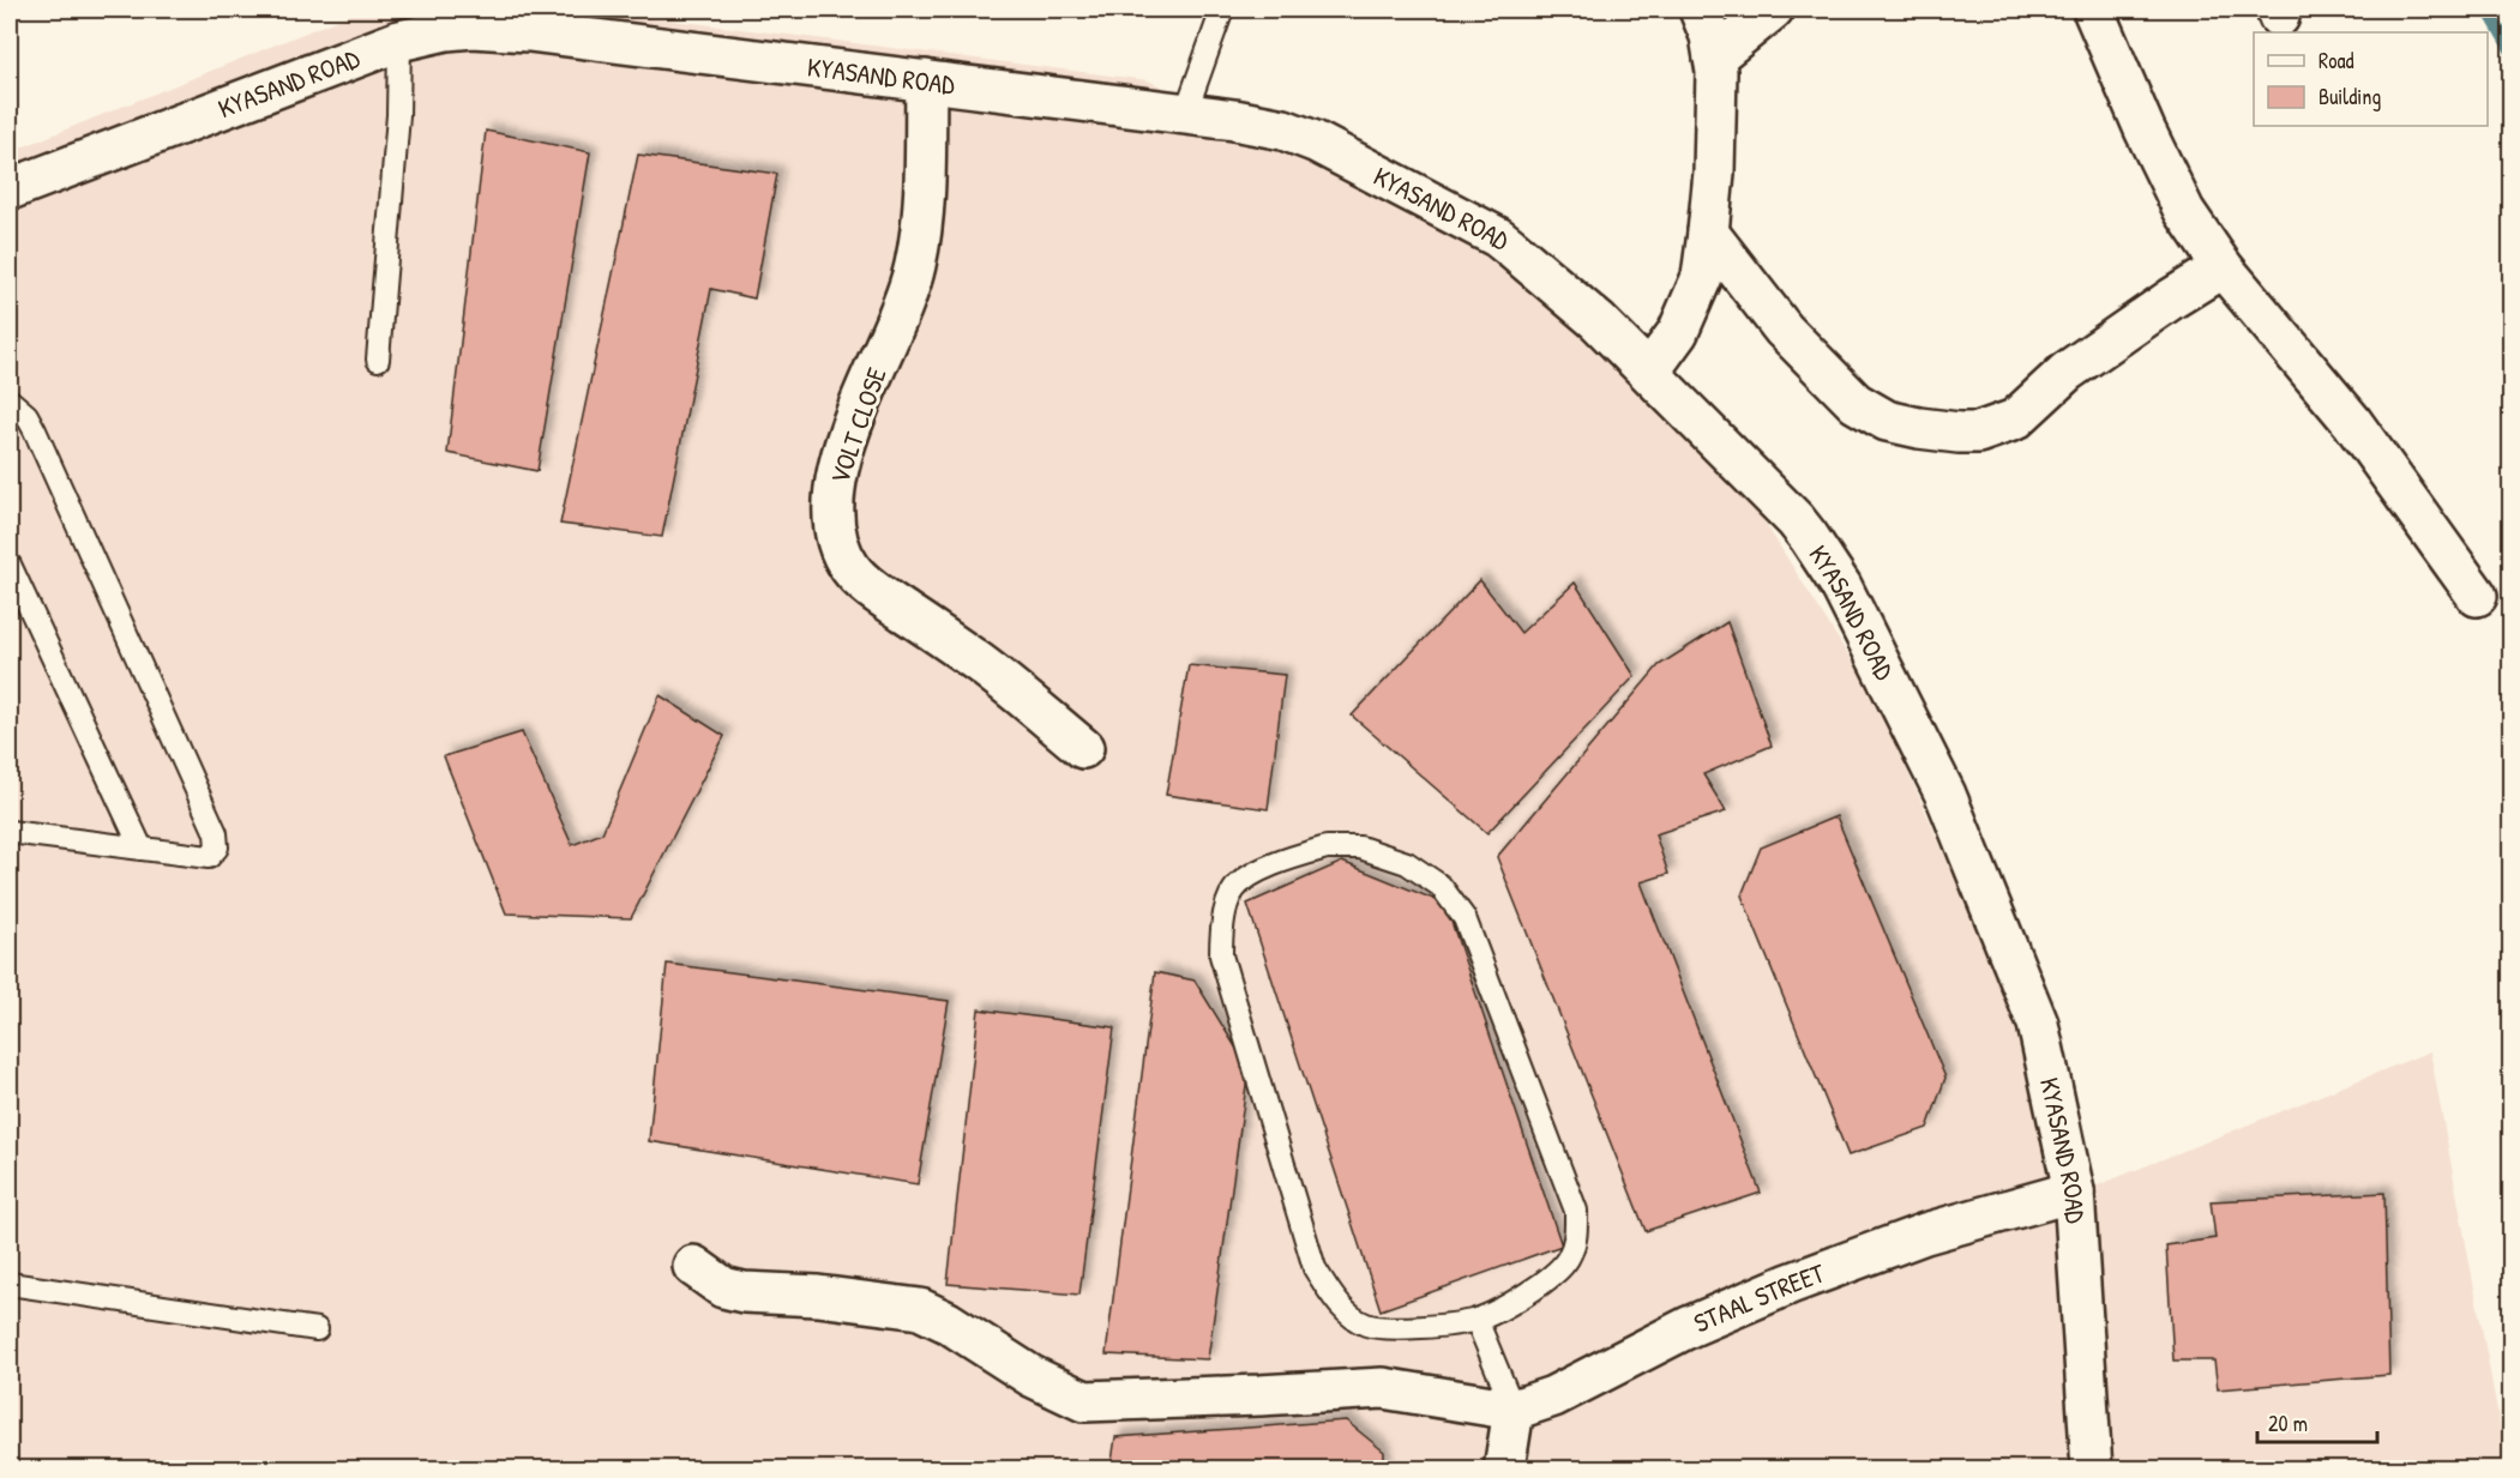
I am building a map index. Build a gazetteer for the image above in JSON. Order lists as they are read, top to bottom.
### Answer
{
  "streets": {
    "street": ["KYASAND ROAD", "VOLT CLOSE", "STAAL STREET"]
  },
  "crossings": [
    ["KYASAND ROAD", "VOLT CLOSE"],
    ["KYASAND ROAD", "STAAL STREET"]
  ],
  "legend": ["Road", "Building"],
  "scale_bar": "20 m"
}
